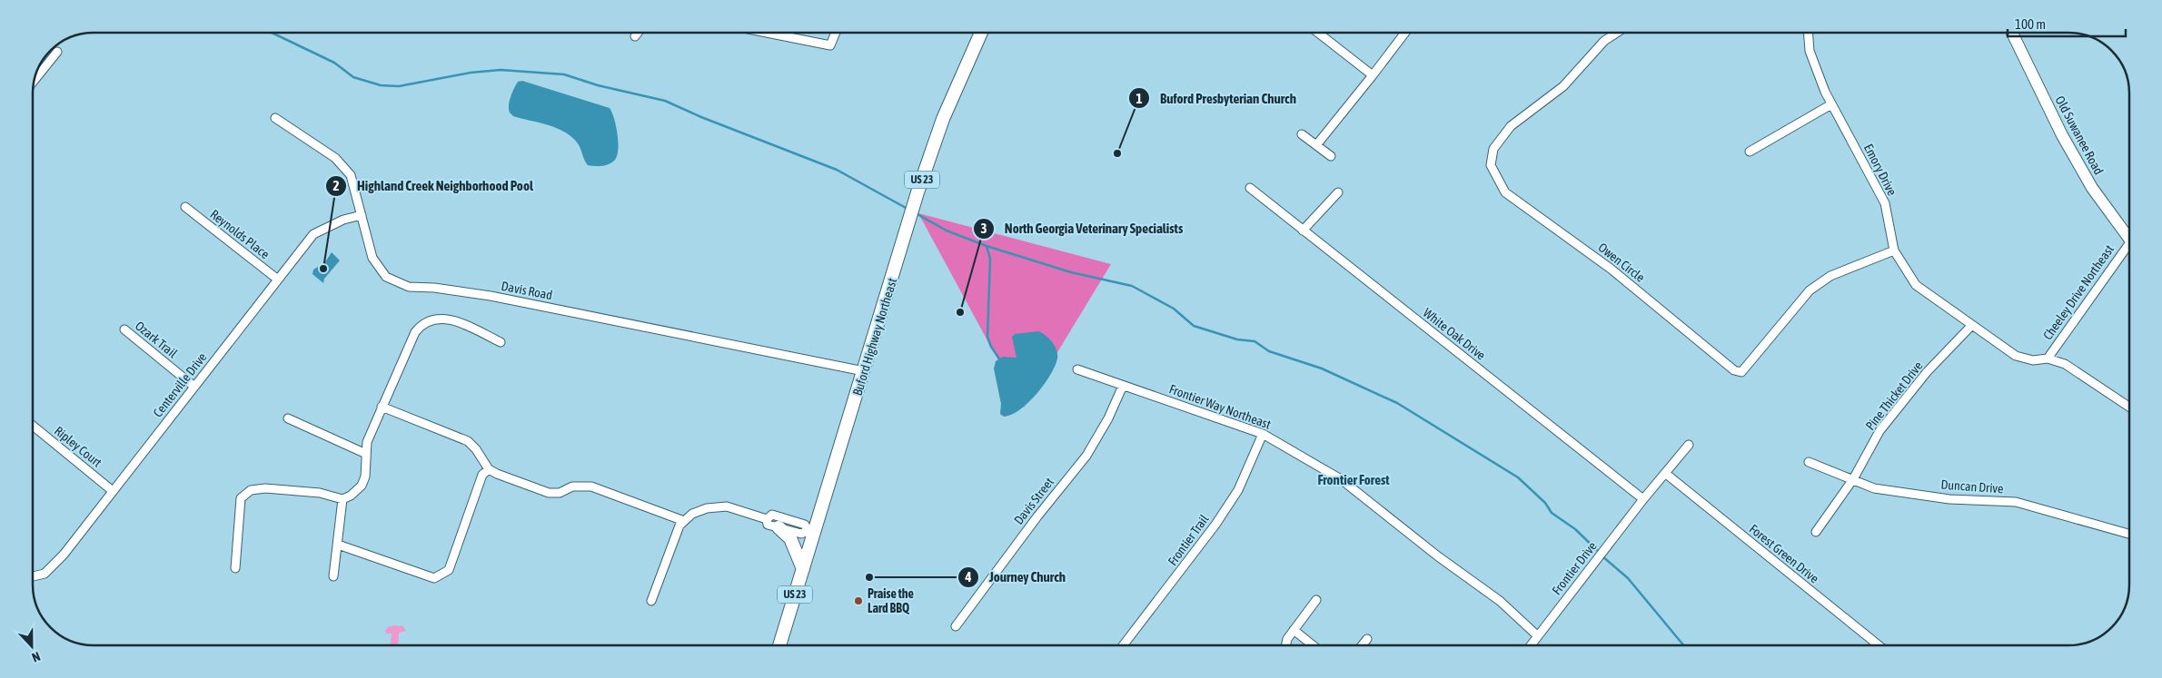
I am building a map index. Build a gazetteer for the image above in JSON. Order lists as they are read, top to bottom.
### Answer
{
  "streets": {
    "main road": ["US 23", "Buford Highway Northeast"],
    "street": [
      "Old Suwanee Road",
      "Emory Drive",
      "Reynolds Place",
      "Owen Circle",
      "Davis Road",
      "Cheeley Drive Northeast",
      "White Oak Drive",
      "Ozark Trail",
      "Centerville Drive",
      "Pine Thicket Drive",
      "Frontier Way Northeast",
      "Ripley Court",
      "Duncan Drive",
      "Davis Street",
      "Frontier Trail",
      "Forest Green Drive",
      "Frontier Drive"
    ]
  },
  "crossings": [
    ["Emory Drive", "Owen Circle"],
    ["Emory Drive", "Cheeley Drive Northeast"],
    ["Emory Drive", "Pine Thicket Drive"],
    ["Reynolds Place", "Centerville Drive"],
    ["Davis Road", "Buford Highway Northeast"],
    ["Davis Road", "Centerville Drive"],
    ["White Oak Drive", "Frontier Drive"],
    ["Ozark Trail", "Centerville Drive"],
    ["Centerville Drive", "Ripley Court"],
    ["Pine Thicket Drive", "Duncan Drive"],
    ["Frontier Way Northeast", "Davis Street"],
    ["Frontier Way Northeast", "Frontier Trail"],
    ["Frontier Way Northeast", "Frontier Drive"],
    ["Forest Green Drive", "Frontier Drive"]
  ],
  "districts": ["Frontier Forest"],
  "places": [
    "Buford Presbyterian Church",
    "Highland Creek Neighborhood Pool",
    "North Georgia Veterinary Specialists",
    "Journey Church",
    "Praise the Lard BBQ"
  ],
  "scale_bar": "100 m",
  "north": "bottom"
}
